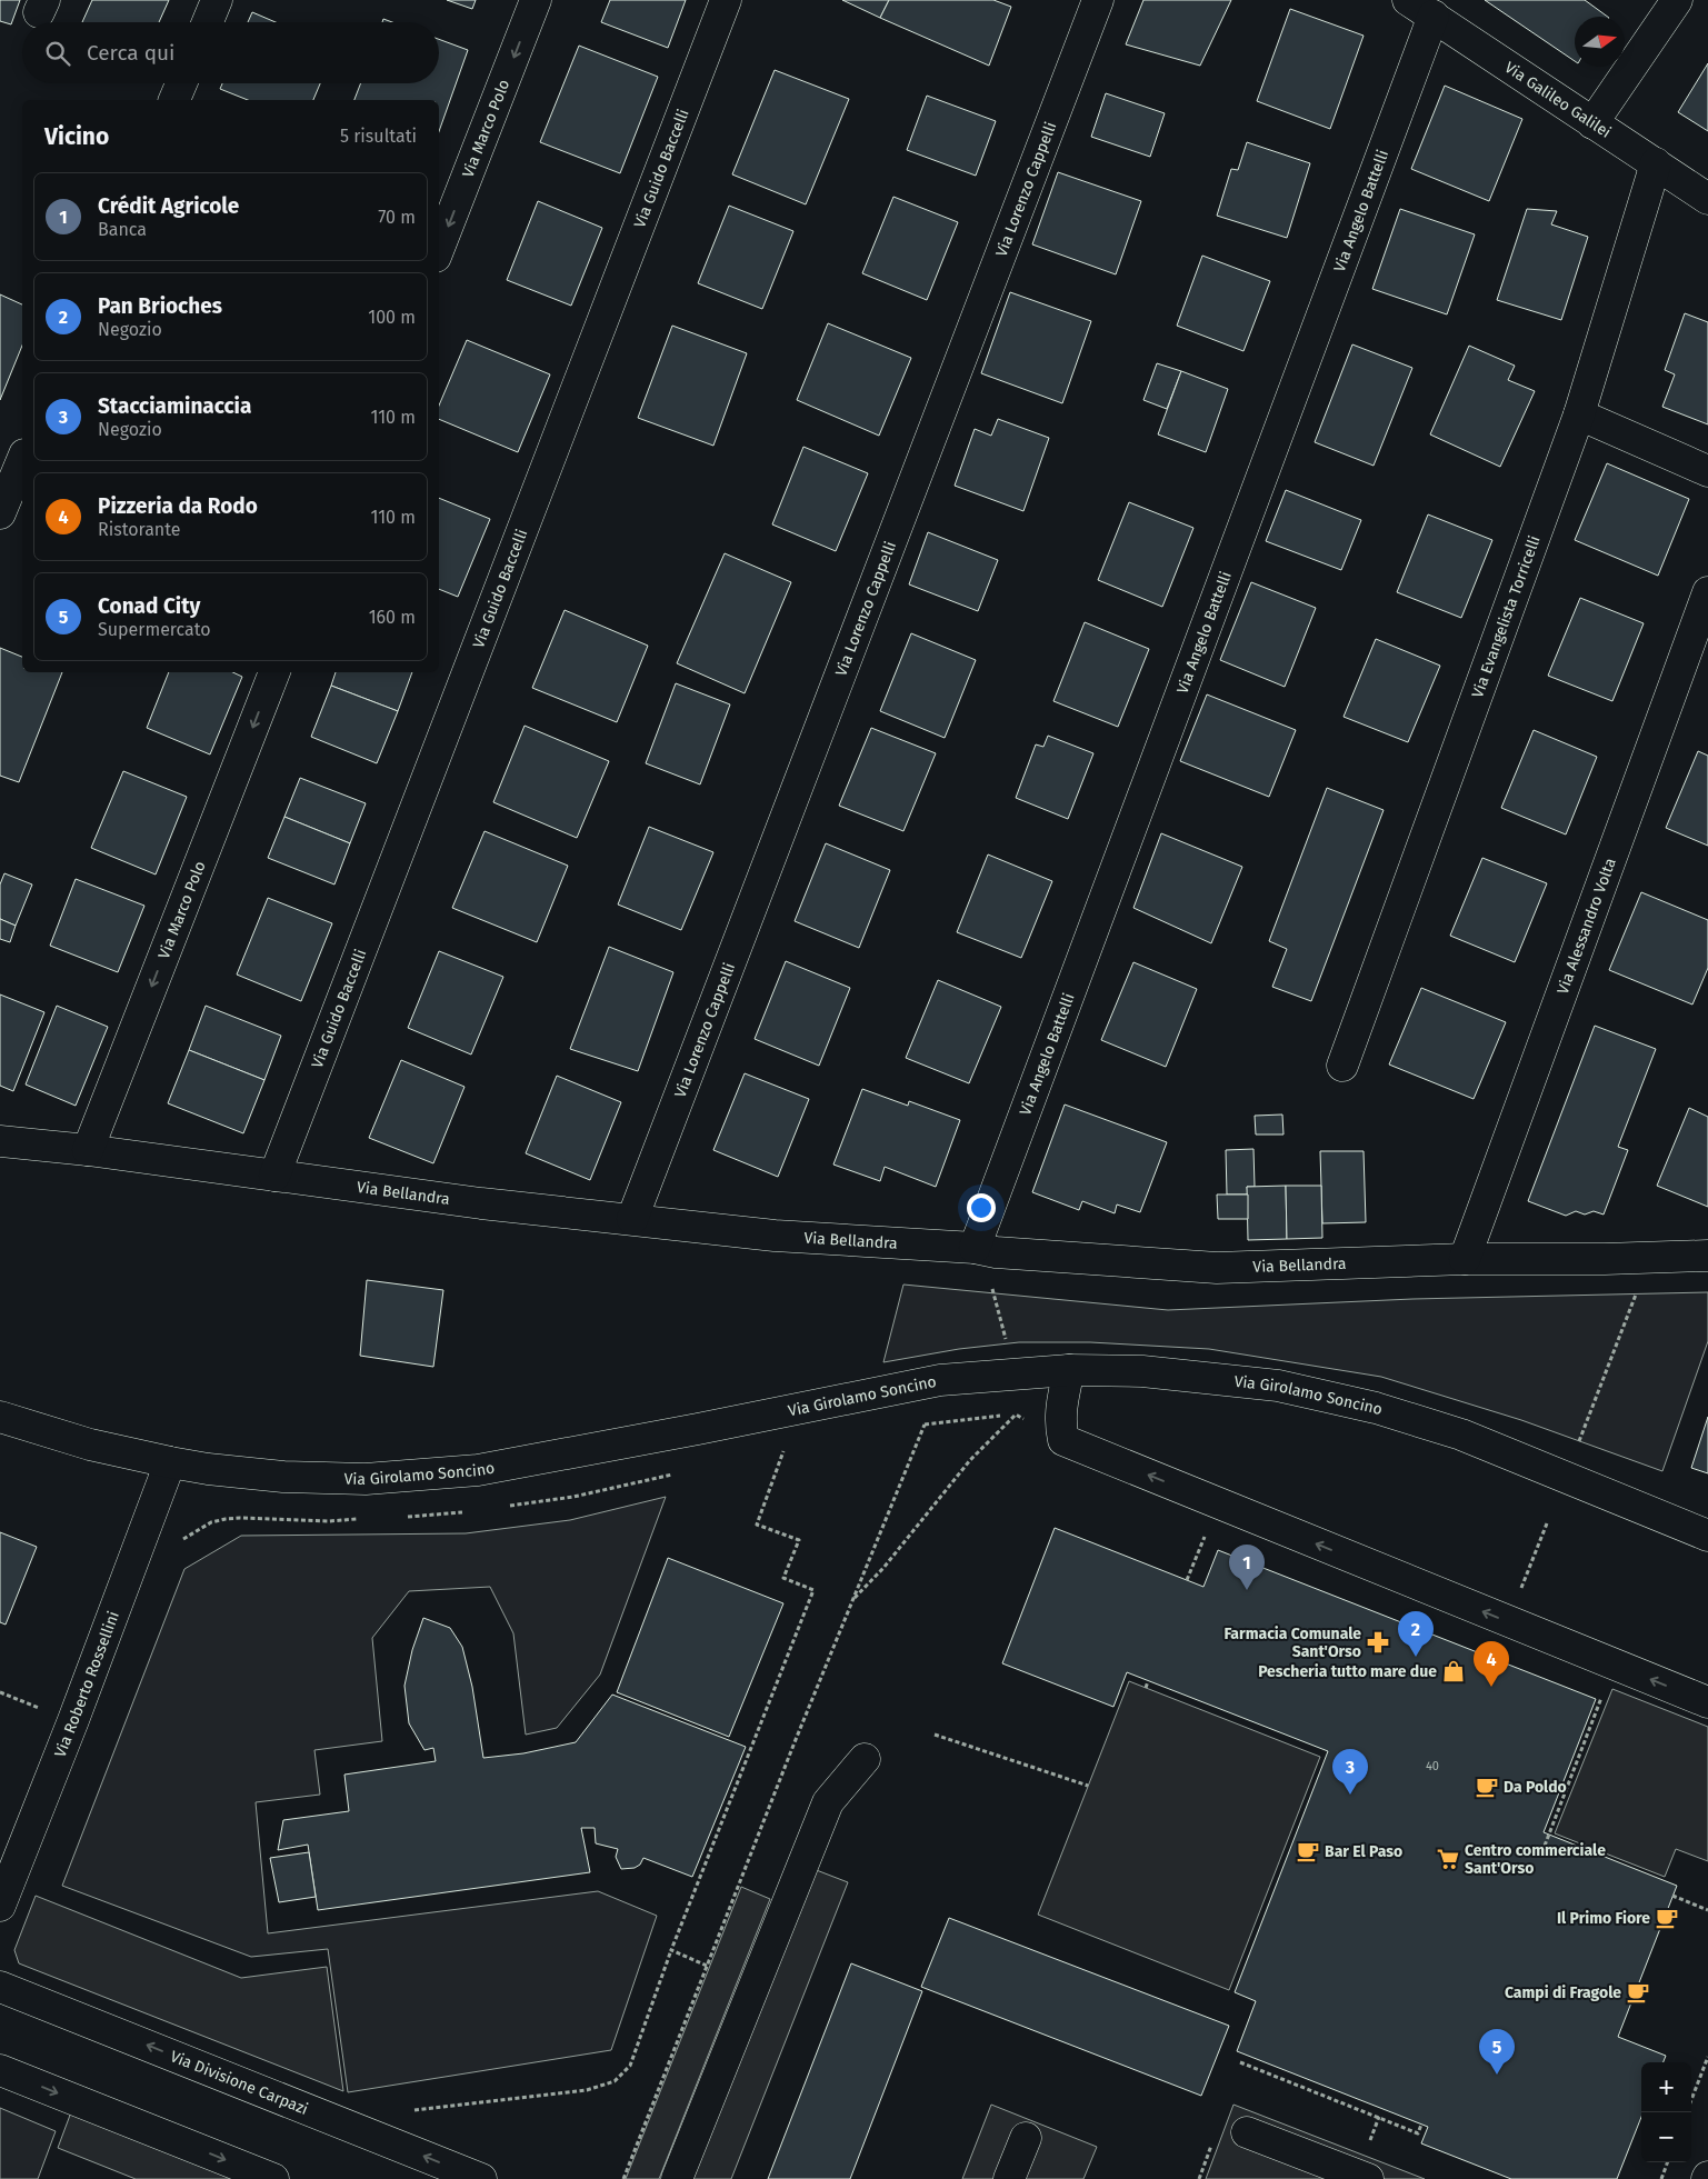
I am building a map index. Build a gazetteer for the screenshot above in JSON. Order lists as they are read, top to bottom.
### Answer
{
  "streets": {
    "street": [
      "Via Galileo Galilei",
      "Via Marco Polo",
      "Via Guido Baccelli",
      "Via Lorenzo Cappelli",
      "Via Angelo Battelli",
      "Via Evangelista Torricelli",
      "Via Alessandro Volta",
      "Via Bellandra",
      "Via Girolamo Soncino",
      "Via Roberto Rossellini",
      "Via Divisione Carpazi"
    ]
  },
  "crossings": [
    ["Via Galileo Galilei", "Via Angelo Battelli"],
    ["Via Galileo Galilei", "Via Evangelista Torricelli"],
    ["Via Marco Polo", "Via Bellandra"],
    ["Via Guido Baccelli", "Via Bellandra"],
    ["Via Lorenzo Cappelli", "Via Bellandra"],
    ["Via Angelo Battelli", "Via Bellandra"],
    ["Via Alessandro Volta", "Via Bellandra"],
    ["Via Girolamo Soncino", "Via Roberto Rossellini"]
  ],
  "one_way": ["Via Marco Polo"],
  "places": {
    "pharmacy": ["Farmacia Comunale Sant'Orso"],
    "shop": ["Pescheria tutto mare due"],
    "cafe": [
      "Da Poldo",
      "Bar El Paso",
      "Il Primo Fiore",
      "Campi di Fragole"
    ],
    "supermarket": ["Centro commerciale Sant'Orso"]
  },
  "house_numbers": ["40"],
  "north": "right",
  "page": {
    "search": "Cerca qui",
    "heading": ["Vicino", "5 risultati"],
    "list": [
      {
        "mark": "1",
        "name": "Crédit Agricole",
        "note": "Banca",
        "value": "70 m"
      },
      {
        "mark": "2",
        "name": "Pan Brioches",
        "note": "Negozio",
        "value": "100 m"
      },
      {
        "mark": "3",
        "name": "Stacciaminaccia",
        "note": "Negozio",
        "value": "110 m"
      },
      {
        "mark": "4",
        "name": "Pizzeria da Rodo",
        "note": "Ristorante",
        "value": "110 m"
      },
      {
        "mark": "5",
        "name": "Conad City",
        "note": "Supermercato",
        "value": "160 m"
      }
    ],
    "pins": [
      "1",
      "2",
      "4",
      "3",
      "5"
    ],
    "map_buttons": ["+", "−"]
  }
}
